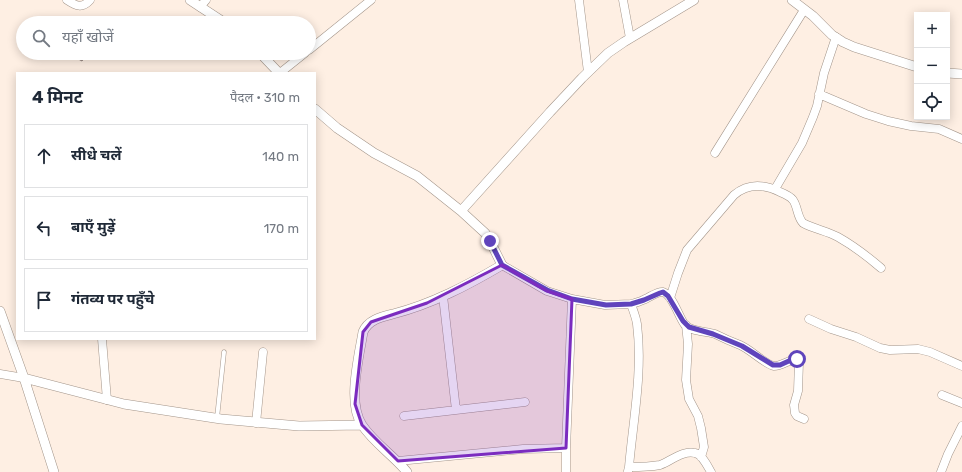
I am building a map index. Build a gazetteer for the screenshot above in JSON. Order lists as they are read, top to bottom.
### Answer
{
  "page": {
    "map_buttons": ["+", "−"],
    "search": "यहाँ खोजें",
    "heading": ["4 मिनट", "पैदल · 310 m"],
    "list": [
      ["सीधे चलें", "140 m"],
      ["बाएँ मुड़ें", "170 m"],
      "गंतव्य पर पहुँचे"
    ]
  }
}
